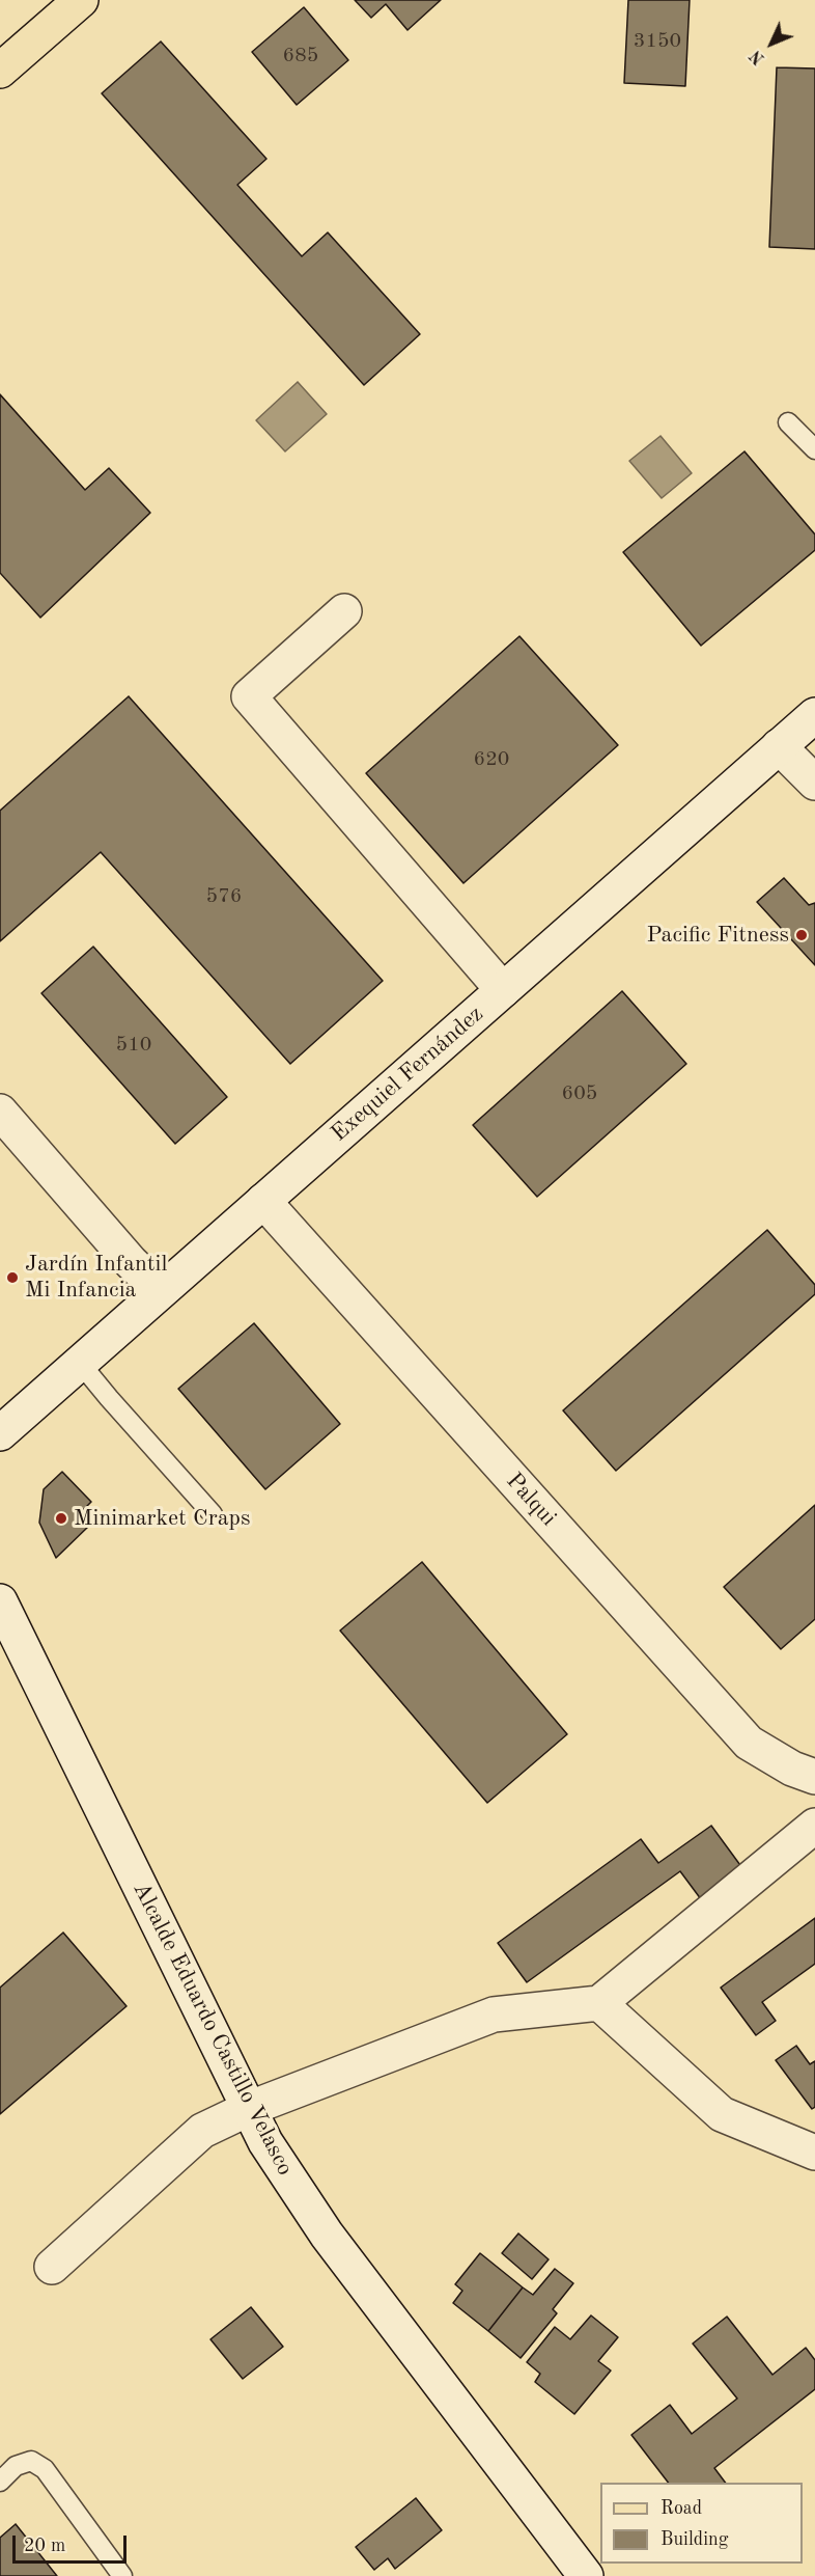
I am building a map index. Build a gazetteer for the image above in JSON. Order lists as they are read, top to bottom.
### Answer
{
  "streets": {
    "street": ["Exequiel Fernández", "Palqui", "Alcalde Eduardo Castillo Velasco"]
  },
  "crossings": [
    ["Exequiel Fernández", "Palqui"]
  ],
  "places": ["Pacific Fitness", "Jardín Infantil Mi Infancia", "Minimarket Craps"],
  "house_numbers": [
    "3150",
    "685",
    "620",
    "576",
    "510",
    "605"
  ],
  "legend": ["Road", "Building"],
  "scale_bar": "20 m",
  "north": "bottom left"
}
